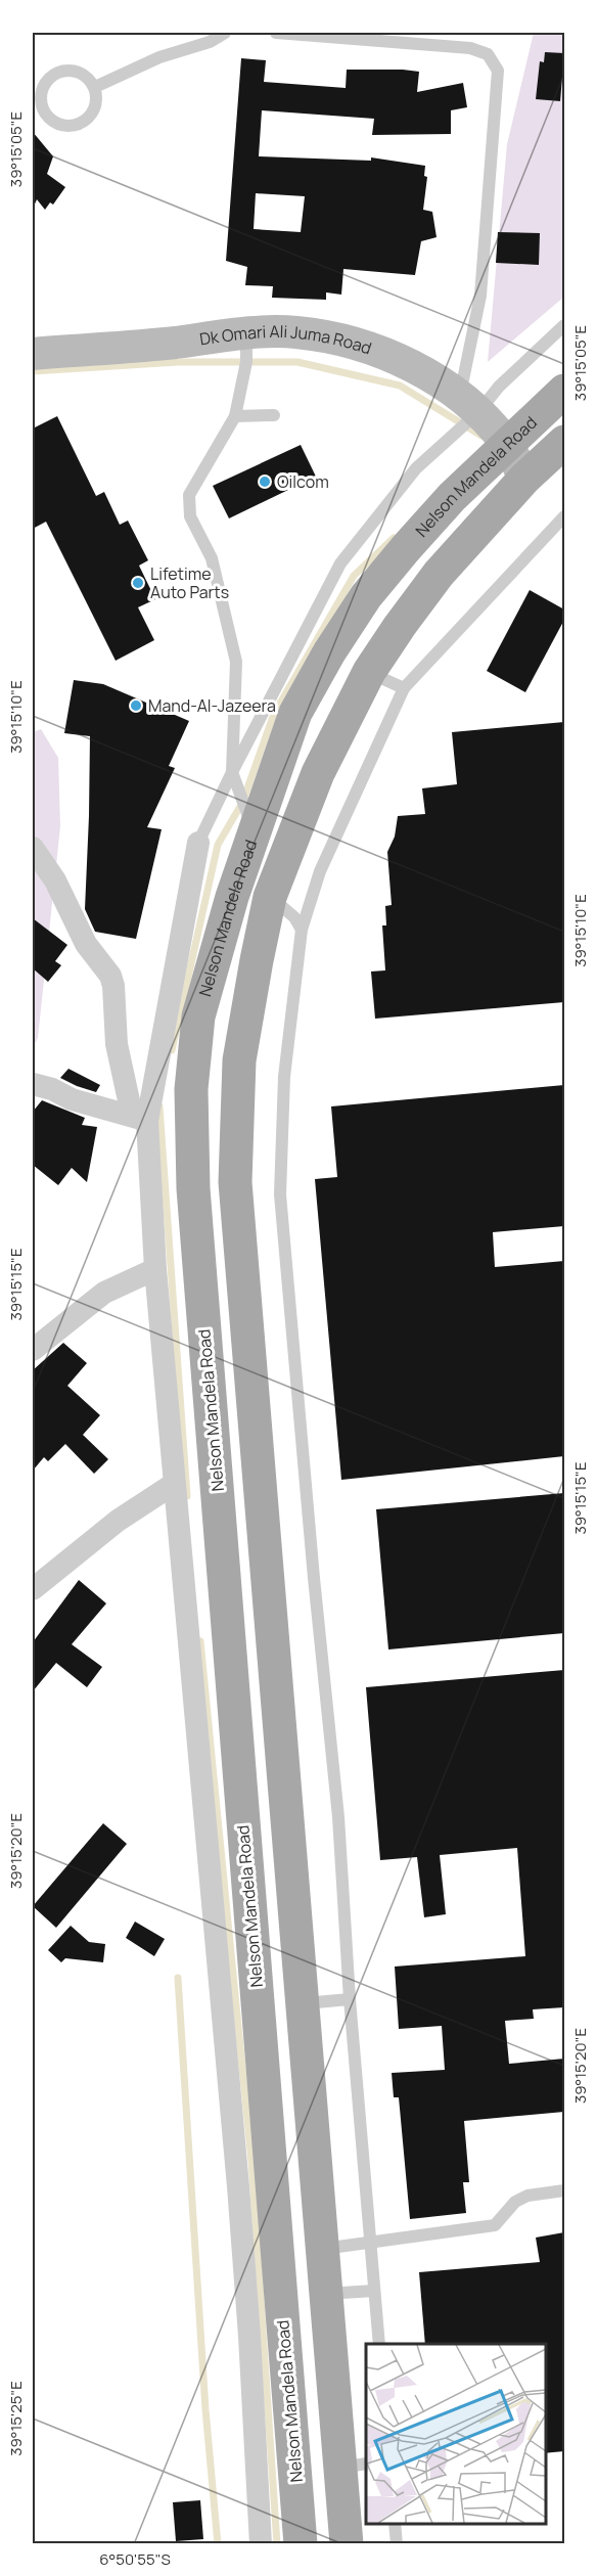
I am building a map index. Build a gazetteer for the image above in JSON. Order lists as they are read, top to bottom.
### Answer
{
  "streets": {
    "main road": ["Nelson Mandela Road"],
    "street": ["Dk Omari Ali Juma Road"]
  },
  "crossings": [
    ["Dk Omari Ali Juma Road", "Nelson Mandela Road"]
  ],
  "places": ["Oilcom", "Lifetime Auto Parts", "Mand-Al-Jazeera"],
  "coordinates": [
    "39°15'05\"E",
    "39°15'10\"E",
    "39°15'15\"E",
    "39°15'20\"E",
    "39°15'25\"E",
    "6°50'55\"S"
  ]
}
